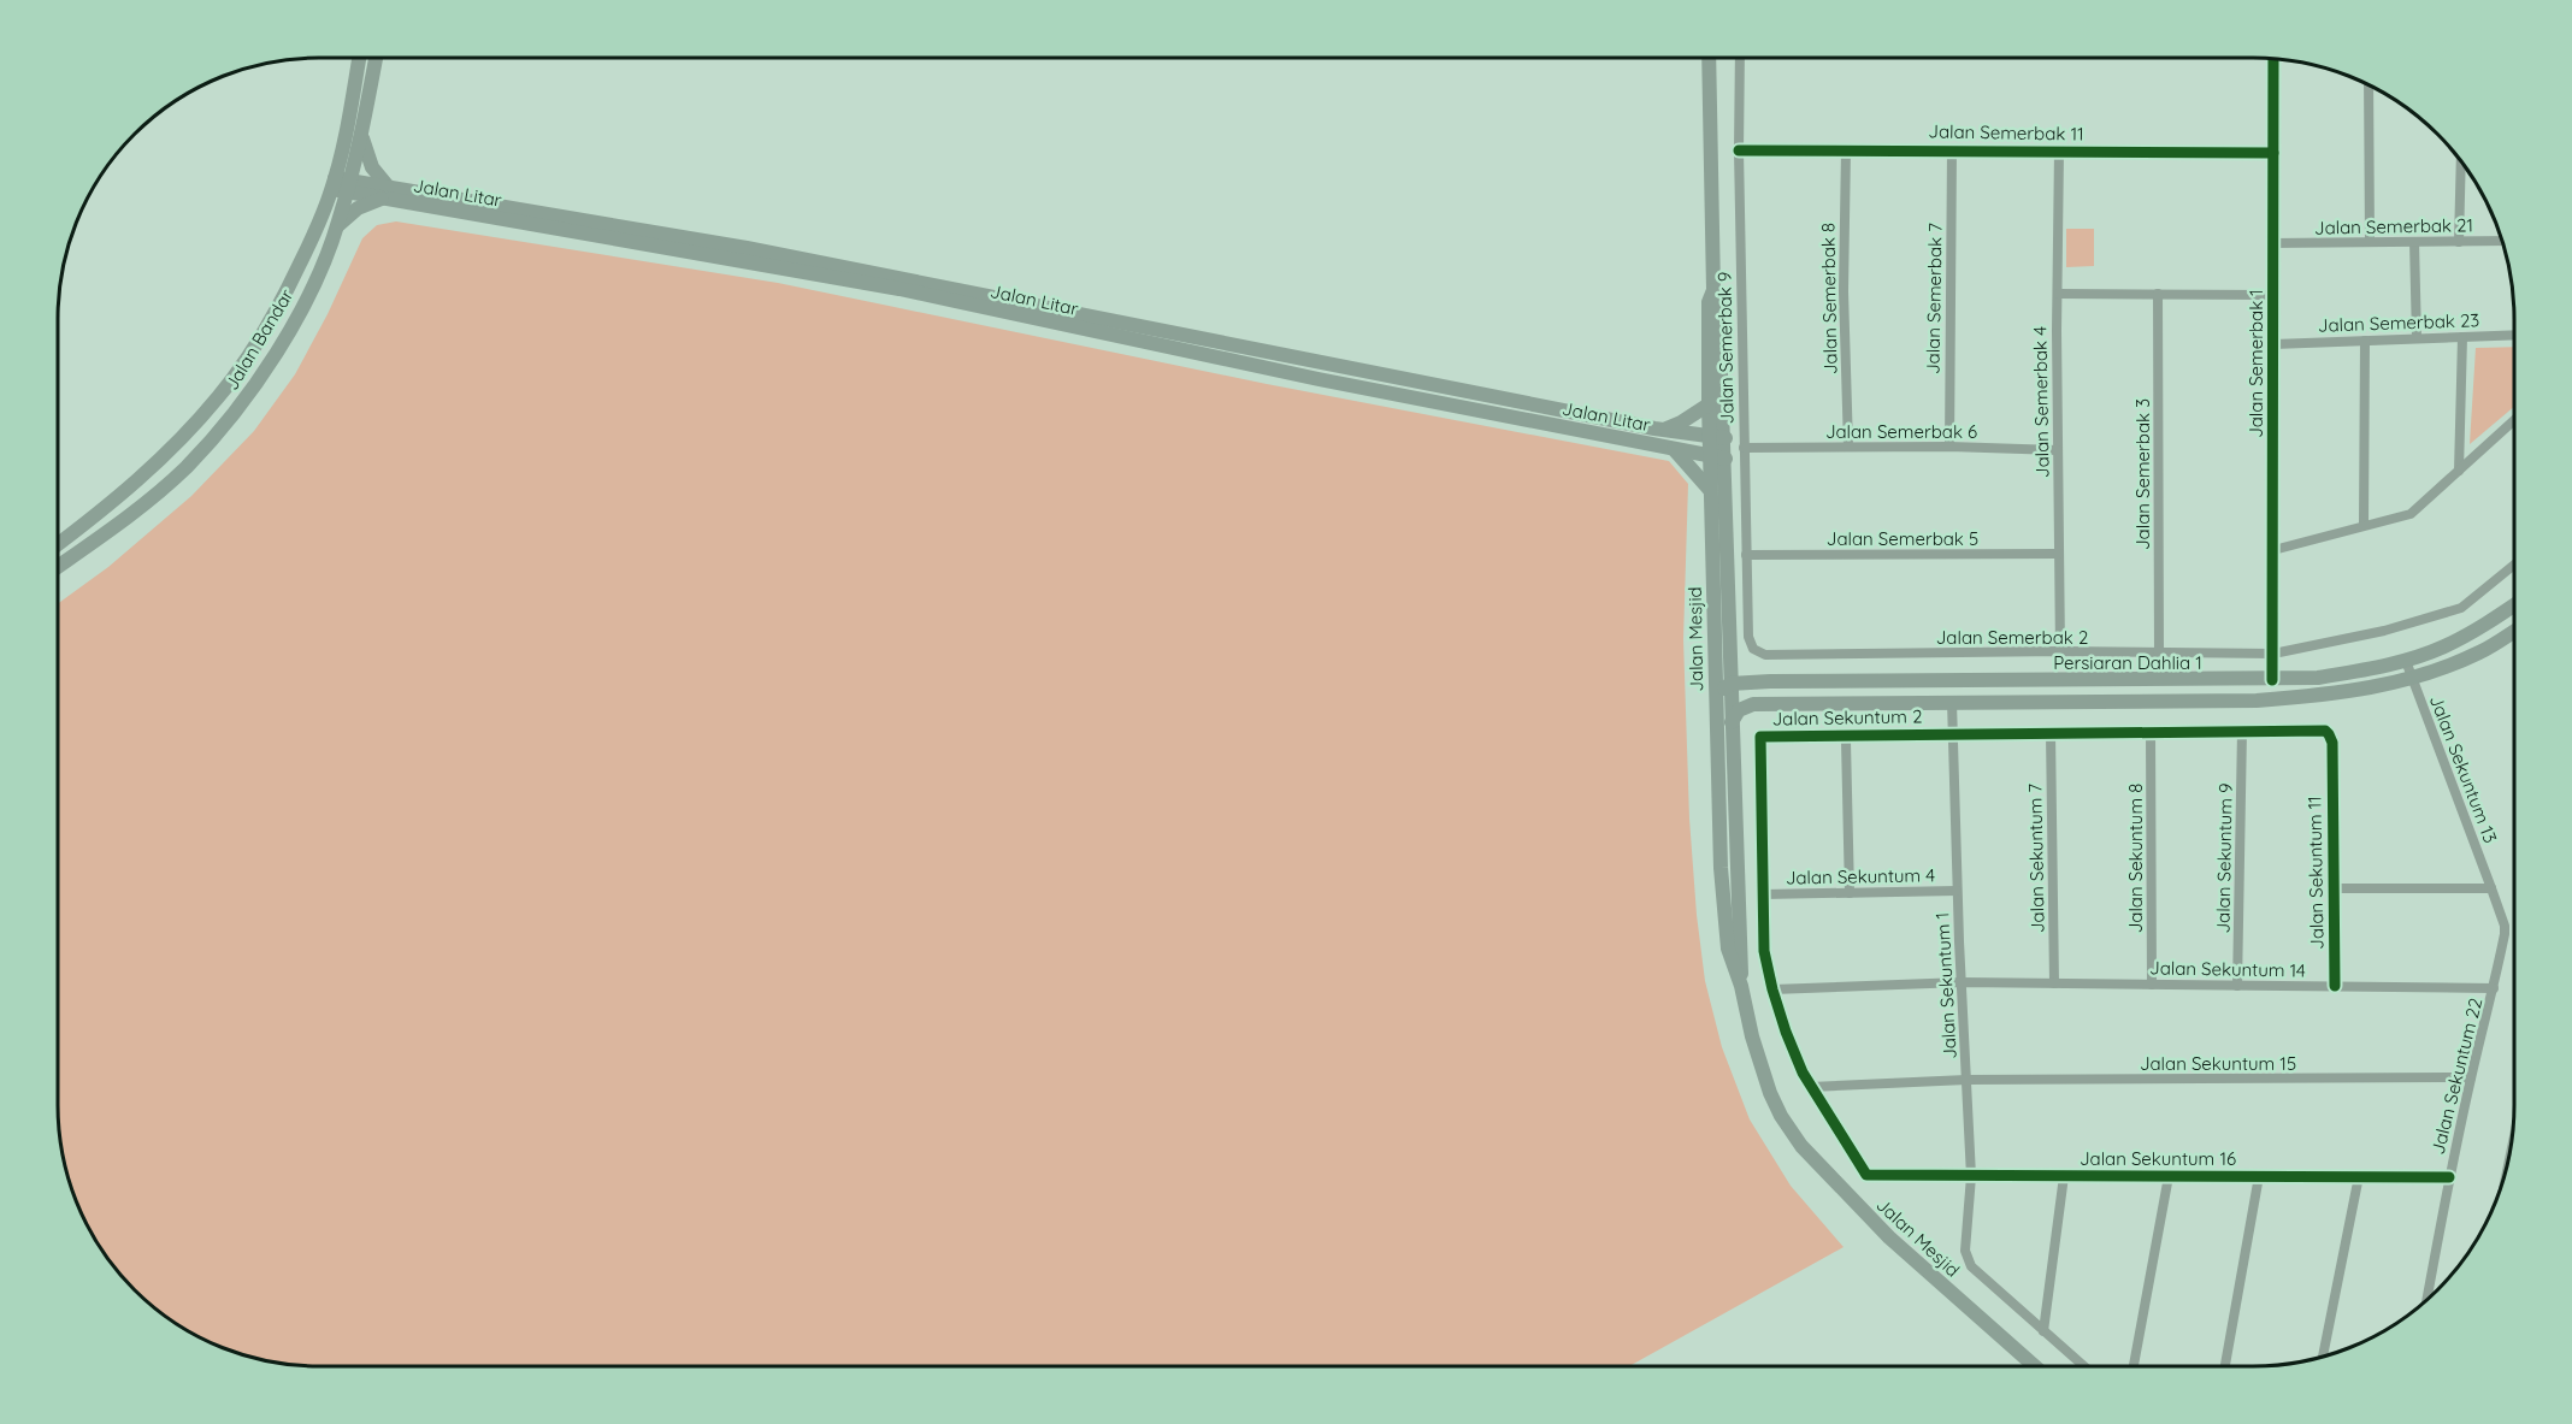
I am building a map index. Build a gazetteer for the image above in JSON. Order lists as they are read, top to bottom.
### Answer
{
  "streets": {
    "main road": [
      "Jalan Litar",
      "Jalan Bandar",
      "Jalan Mesjid",
      "Persiaran Dahlia 1"
    ],
    "street": [
      "Jalan Semerbak 11",
      "Jalan Semerbak 21",
      "Jalan Semerbak 8",
      "Jalan Semerbak 7",
      "Jalan Semerbak 23",
      "Jalan Semerbak 9",
      "Jalan Semerbak 1",
      "Jalan Semerbak 4",
      "Jalan Semerbak 6",
      "Jalan Semerbak 3",
      "Jalan Semerbak 5",
      "Jalan Semerbak 2",
      "Jalan Sekuntum 2",
      "Jalan Sekuntum 13",
      "Jalan Sekuntum 7",
      "Jalan Sekuntum 8",
      "Jalan Sekuntum 9",
      "Jalan Sekuntum 11",
      "Jalan Sekuntum 4",
      "Jalan Sekuntum 14",
      "Jalan Sekuntum 1",
      "Jalan Sekuntum 15",
      "Jalan Sekuntum 22",
      "Jalan Sekuntum 16"
    ]
  },
  "crossings": [
    ["Jalan Semerbak 11", "Jalan Semerbak 8"],
    ["Jalan Semerbak 11", "Jalan Semerbak 7"],
    ["Jalan Semerbak 11", "Jalan Semerbak 9"],
    ["Jalan Semerbak 11", "Jalan Semerbak 1"],
    ["Jalan Semerbak 11", "Jalan Semerbak 4"],
    ["Jalan Litar", "Jalan Bandar"],
    ["Jalan Litar", "Jalan Mesjid"],
    ["Jalan Semerbak 21", "Jalan Semerbak 1"],
    ["Jalan Semerbak 8", "Jalan Semerbak 6"],
    ["Jalan Semerbak 7", "Jalan Semerbak 6"],
    ["Jalan Semerbak 23", "Jalan Semerbak 1"],
    ["Jalan Semerbak 9", "Jalan Semerbak 6"],
    ["Jalan Semerbak 9", "Jalan Semerbak 5"],
    ["Jalan Semerbak 9", "Jalan Semerbak 2"],
    ["Jalan Semerbak 1", "Jalan Semerbak 2"],
    ["Jalan Semerbak 1", "Persiaran Dahlia 1"],
    ["Jalan Semerbak 4", "Jalan Semerbak 6"],
    ["Jalan Semerbak 4", "Jalan Semerbak 5"],
    ["Jalan Semerbak 4", "Jalan Semerbak 2"],
    ["Jalan Semerbak 3", "Jalan Semerbak 2"],
    ["Jalan Mesjid", "Persiaran Dahlia 1"],
    ["Persiaran Dahlia 1", "Jalan Sekuntum 13"],
    ["Jalan Sekuntum 2", "Jalan Sekuntum 7"],
    ["Jalan Sekuntum 2", "Jalan Sekuntum 8"],
    ["Jalan Sekuntum 2", "Jalan Sekuntum 9"],
    ["Jalan Sekuntum 2", "Jalan Sekuntum 11"],
    ["Jalan Sekuntum 2", "Jalan Sekuntum 4"],
    ["Jalan Sekuntum 2", "Jalan Sekuntum 14"],
    ["Jalan Sekuntum 2", "Jalan Sekuntum 1"],
    ["Jalan Sekuntum 2", "Jalan Sekuntum 15"],
    ["Jalan Sekuntum 2", "Jalan Sekuntum 16"],
    ["Jalan Sekuntum 13", "Jalan Sekuntum 22"],
    ["Jalan Sekuntum 7", "Jalan Sekuntum 14"],
    ["Jalan Sekuntum 8", "Jalan Sekuntum 14"],
    ["Jalan Sekuntum 9", "Jalan Sekuntum 14"],
    ["Jalan Sekuntum 11", "Jalan Sekuntum 14"],
    ["Jalan Sekuntum 4", "Jalan Sekuntum 1"],
    ["Jalan Sekuntum 14", "Jalan Sekuntum 1"],
    ["Jalan Sekuntum 14", "Jalan Sekuntum 22"],
    ["Jalan Sekuntum 1", "Jalan Sekuntum 15"],
    ["Jalan Sekuntum 1", "Jalan Sekuntum 16"],
    ["Jalan Sekuntum 15", "Jalan Sekuntum 22"],
    ["Jalan Sekuntum 22", "Jalan Sekuntum 16"]
  ]
}
